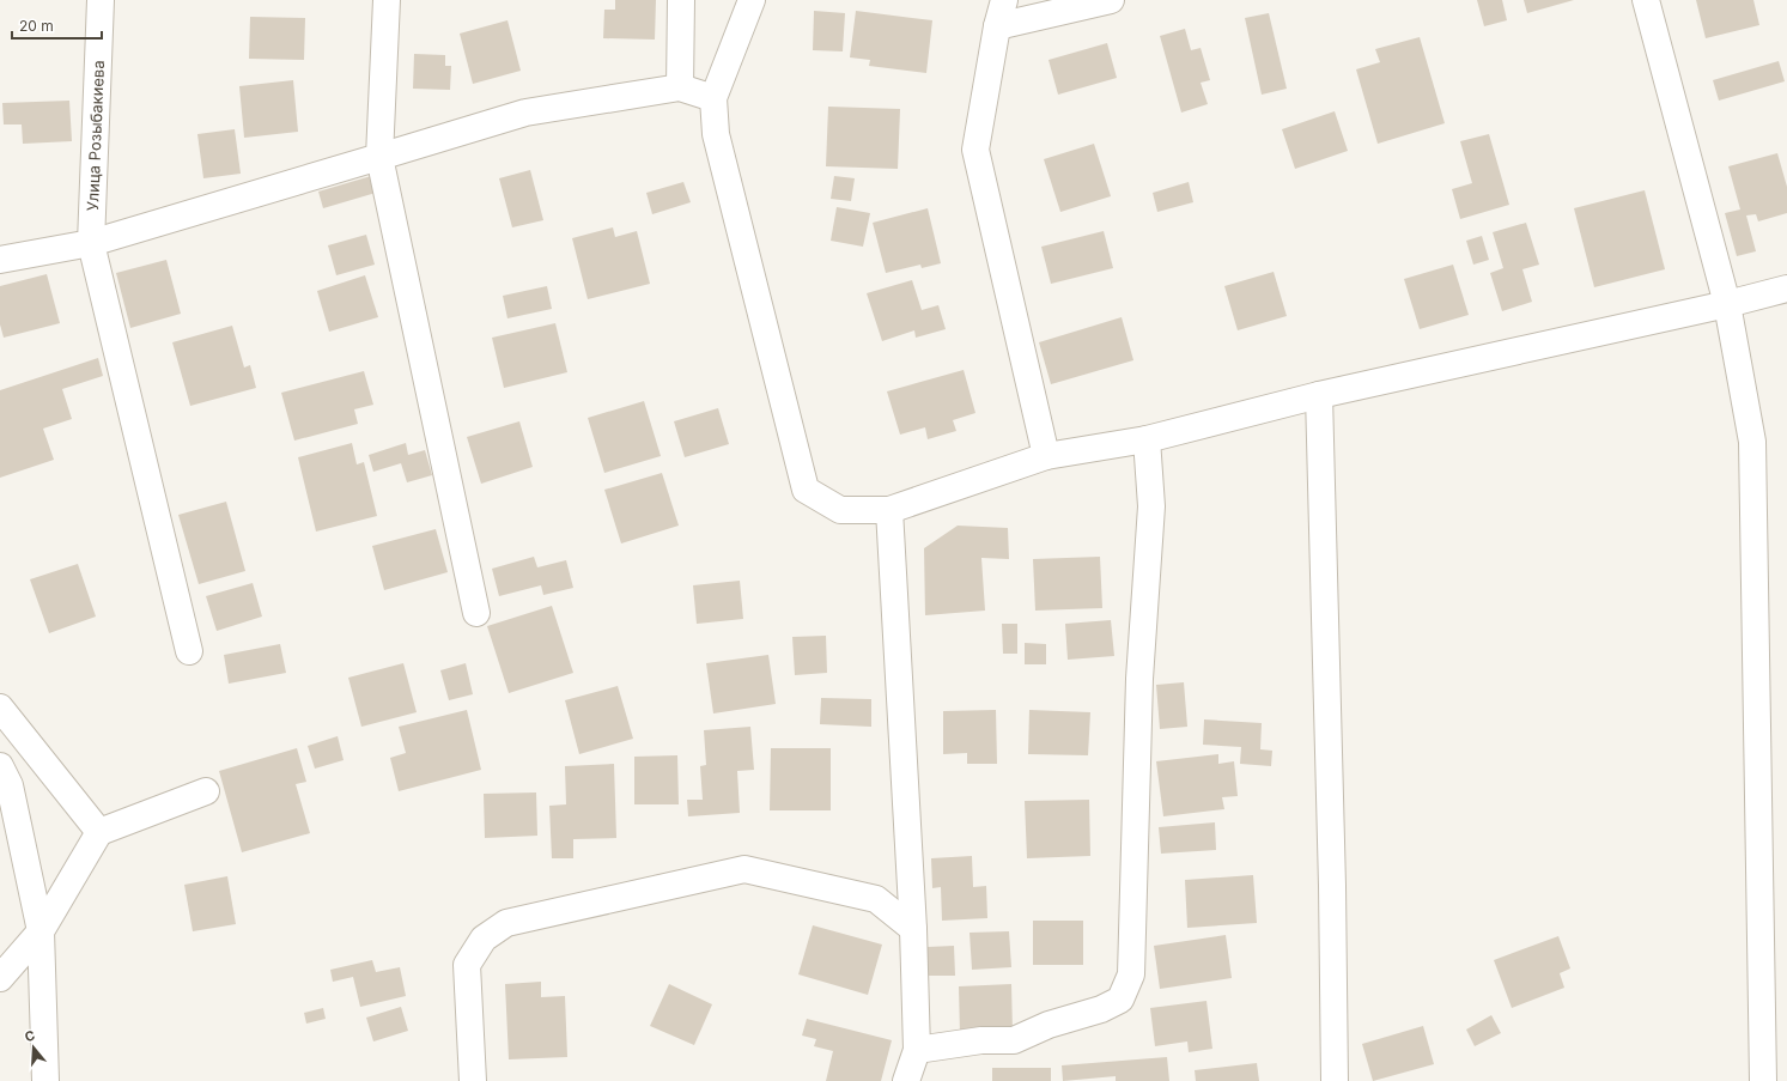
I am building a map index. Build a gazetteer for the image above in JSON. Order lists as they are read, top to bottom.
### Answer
{
  "streets": {
    "street": ["Улица Розыбакиева"]
  },
  "scale_bar": "20 m",
  "north": "top"
}
